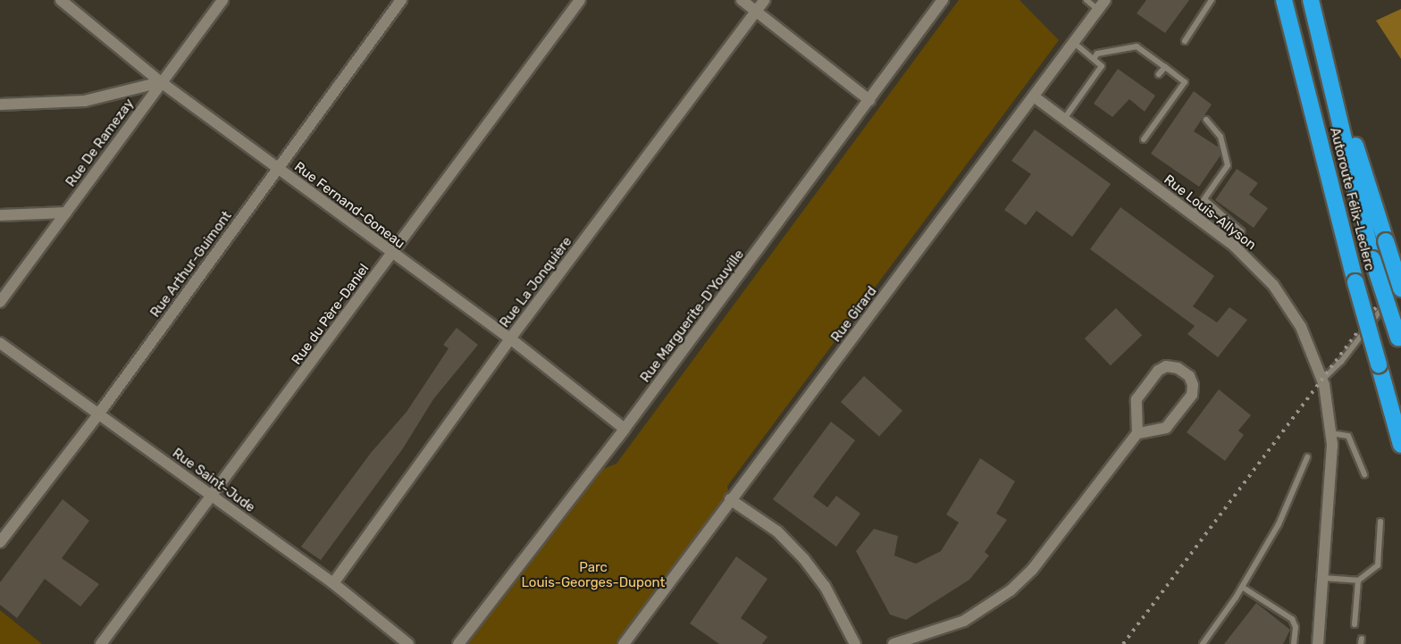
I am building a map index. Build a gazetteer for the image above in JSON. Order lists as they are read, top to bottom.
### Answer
{
  "streets": {
    "highway": ["Autoroute Félix-Leclerc"],
    "street": [
      "Rue De Ramezay",
      "Rue Fernand-Goneau",
      "Rue Louis-Allyson",
      "Rue Arthur-Guimont",
      "Rue La Jonquière",
      "Rue du Père-Daniel",
      "Rue Girard",
      "Rue Marguerite-D'Youville",
      "Rue Saint-Jude"
    ]
  },
  "crossings": [
    ["Rue De Ramezay", "Rue Fernand-Goneau"],
    ["Rue Fernand-Goneau", "Rue Arthur-Guimont"],
    ["Rue Fernand-Goneau", "Rue La Jonquière"],
    ["Rue Fernand-Goneau", "Rue du Père-Daniel"],
    ["Rue Fernand-Goneau", "Rue Marguerite-D'Youville"],
    ["Rue Louis-Allyson", "Rue Girard"],
    ["Rue Arthur-Guimont", "Rue Saint-Jude"],
    ["Rue La Jonquière", "Rue Saint-Jude"],
    ["Rue du Père-Daniel", "Rue Saint-Jude"]
  ],
  "parks": ["Parc Louis-Georges-Dupont"]
}
